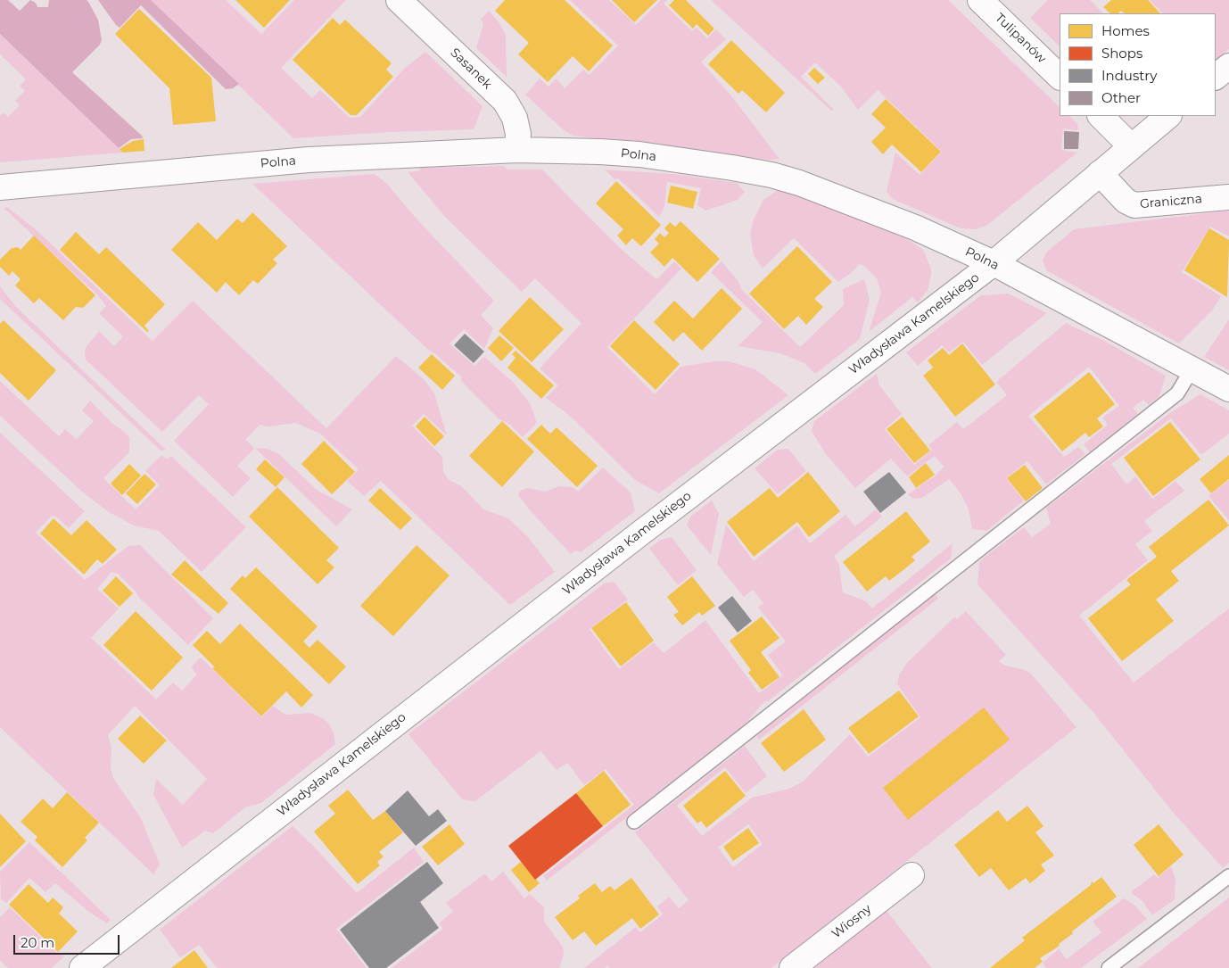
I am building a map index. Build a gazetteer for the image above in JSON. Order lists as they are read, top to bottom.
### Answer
{
  "streets": {
    "street": [
      "Tulipanów",
      "Sasanek",
      "Polna",
      "Graniczna",
      "Władysława Kamelskiego",
      "Wiosny"
    ]
  },
  "crossings": [
    ["Sasanek", "Polna"],
    ["Polna", "Władysława Kamelskiego"],
    ["Graniczna", "Władysława Kamelskiego"]
  ],
  "legend": [
    "Homes",
    "Shops",
    "Industry",
    "Other"
  ],
  "scale_bar": "20 m"
}
